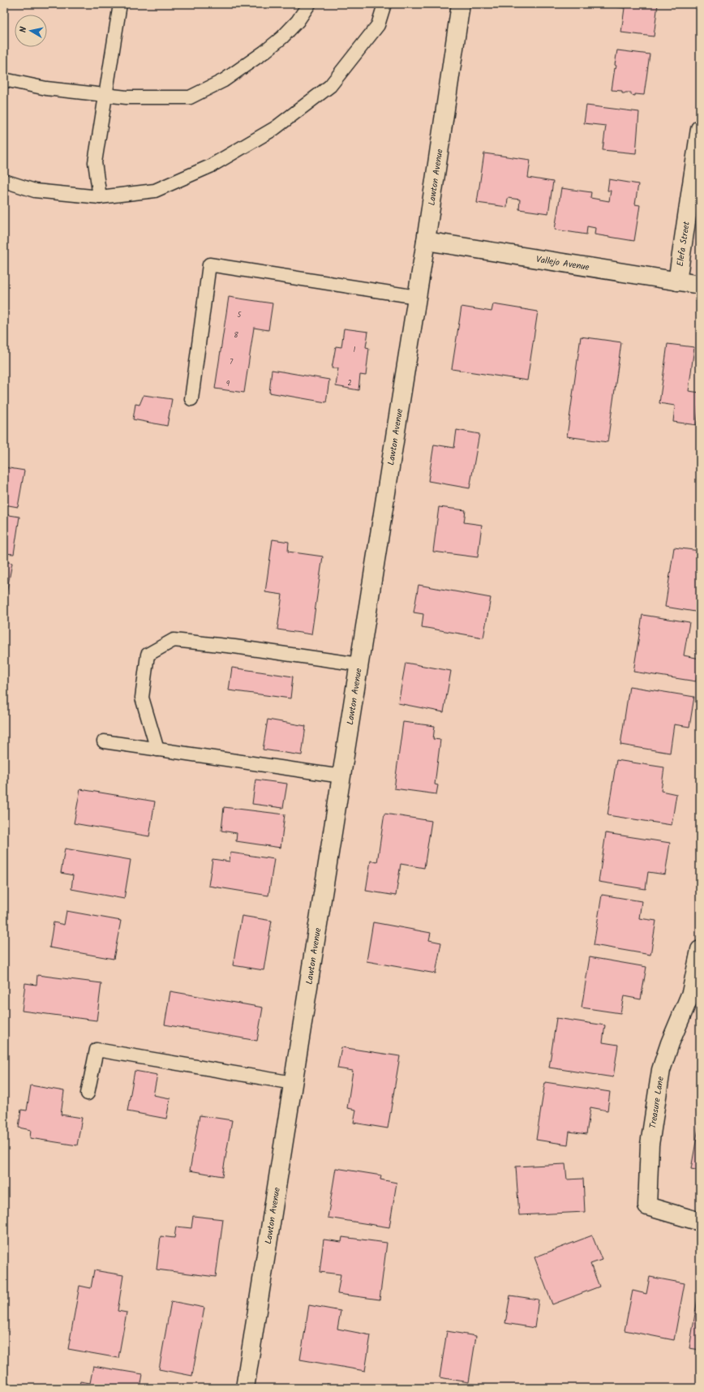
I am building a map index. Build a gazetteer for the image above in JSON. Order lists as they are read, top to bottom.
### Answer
{
  "streets": {
    "street": [
      "Lawton Avenue",
      "Elefa Street",
      "Vallejo Avenue",
      "Treasure Lane"
    ]
  },
  "crossings": [
    ["Lawton Avenue", "Vallejo Avenue"],
    ["Elefa Street", "Vallejo Avenue"]
  ],
  "house_numbers": [
    "5",
    "8",
    "1",
    "7",
    "2",
    "9"
  ],
  "north": "left"
}
